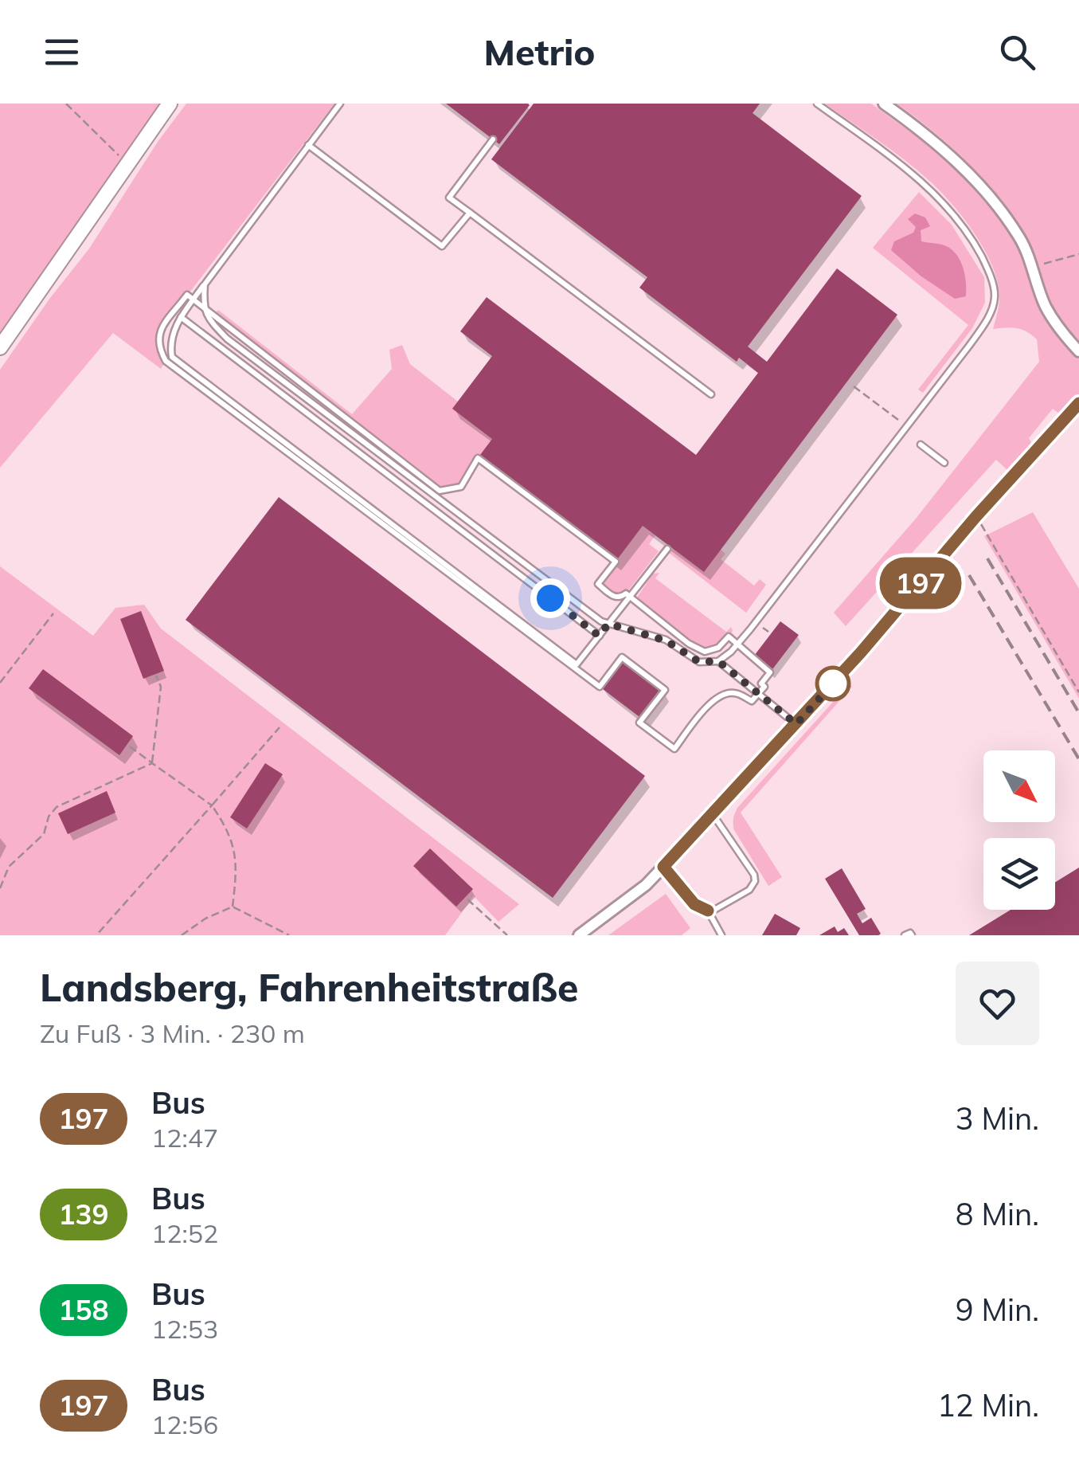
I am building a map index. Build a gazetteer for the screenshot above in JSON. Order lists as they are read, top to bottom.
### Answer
{
  "lines": ["bus line 197"],
  "north": "bottom right",
  "page": {
    "header": "Metrio",
    "on_map": "197",
    "heading": ["Landsberg, Fahrenheitstraße", "Zu Fuß · 3 Min. · 230 m"],
    "list": [
      {
        "mark": "197",
        "name": "Bus",
        "note": "12:47",
        "value": "3 Min."
      },
      {
        "mark": "139",
        "name": "Bus",
        "note": "12:52",
        "value": "8 Min."
      },
      {
        "mark": "158",
        "name": "Bus",
        "note": "12:53",
        "value": "9 Min."
      },
      {
        "mark": "197",
        "name": "Bus",
        "note": "12:56",
        "value": "12 Min."
      }
    ]
  }
}
